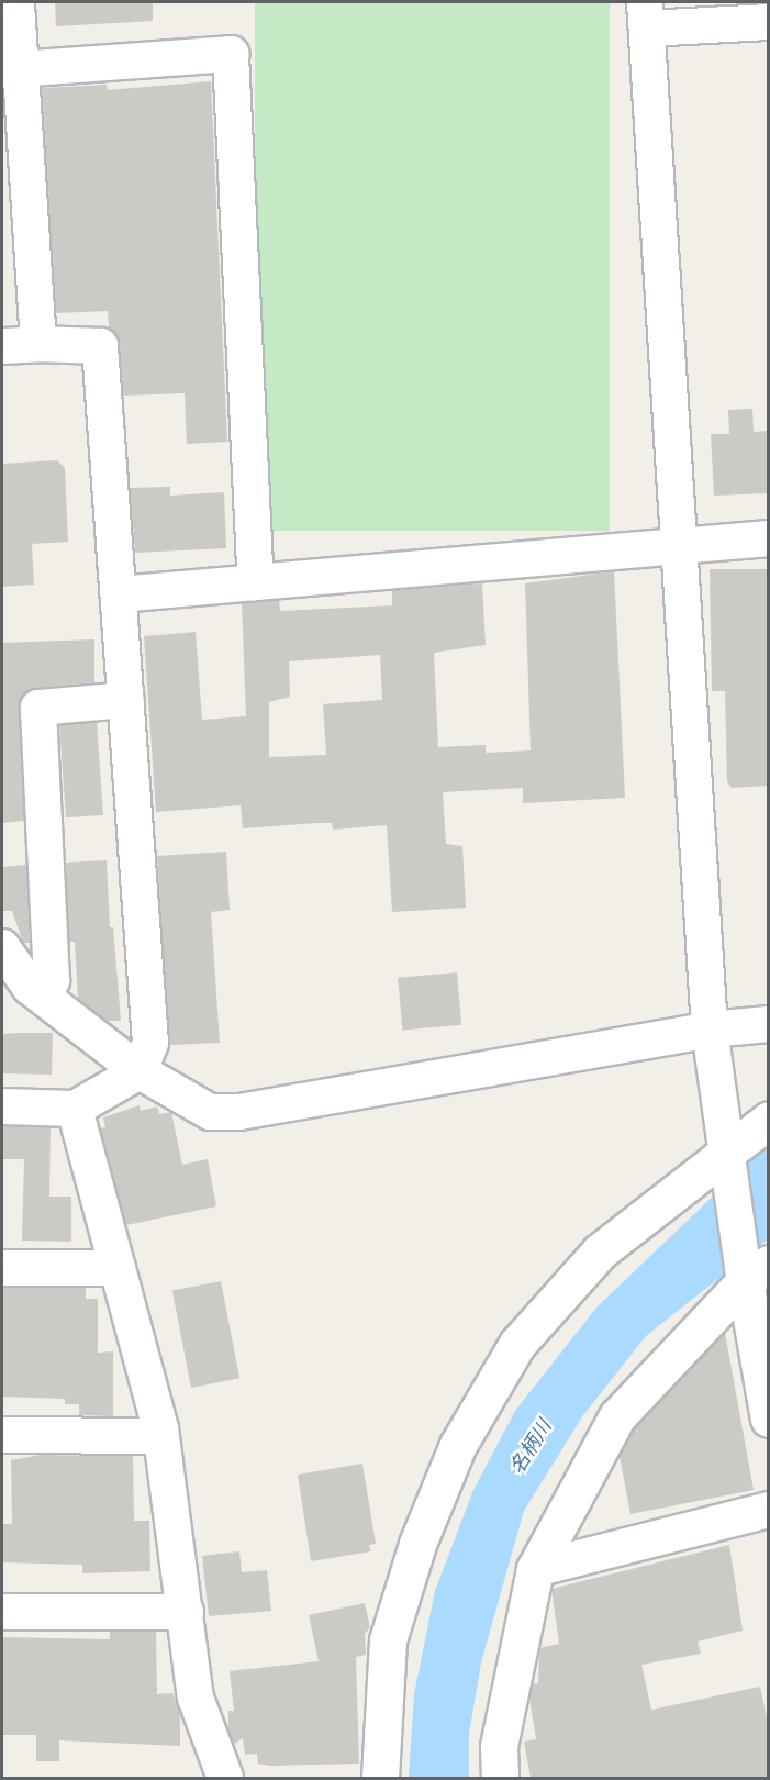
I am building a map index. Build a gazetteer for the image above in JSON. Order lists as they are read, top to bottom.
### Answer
{
  "water": ["名柄川"]
}
